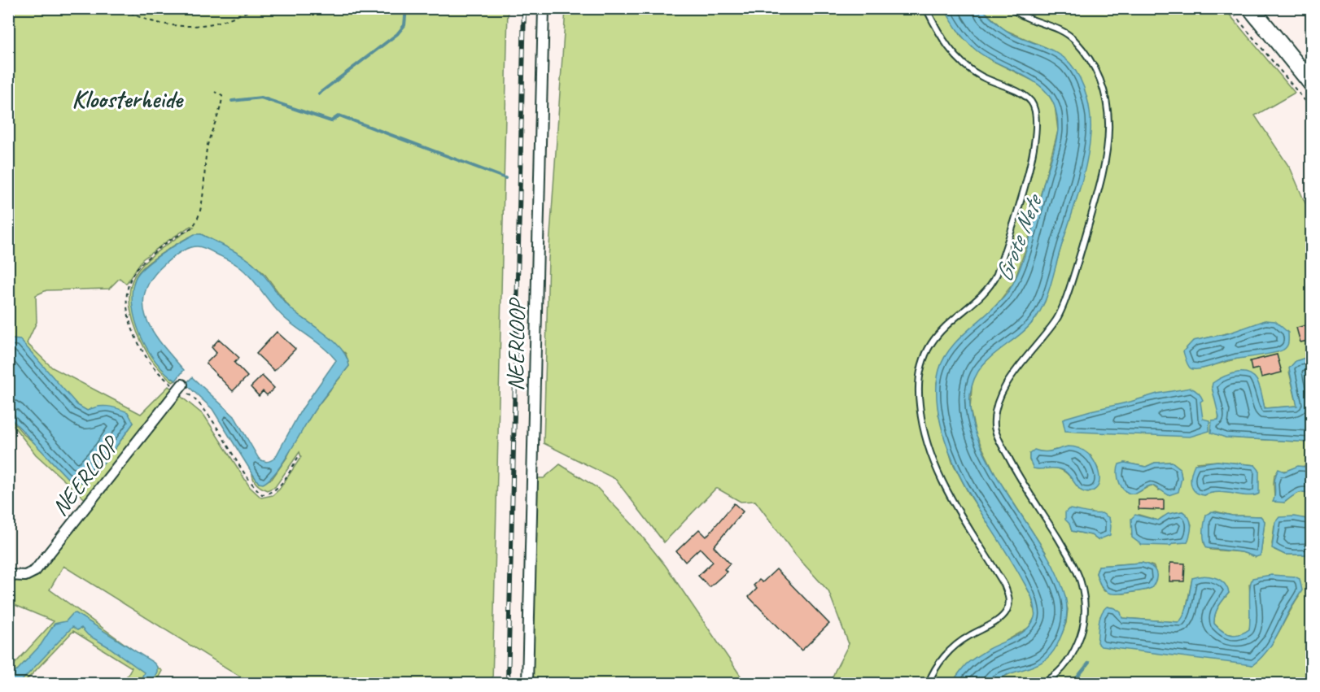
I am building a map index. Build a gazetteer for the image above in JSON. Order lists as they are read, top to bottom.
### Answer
{
  "streets": {
    "street": ["NEERLOOP"]
  },
  "districts": ["Kloosterheide"],
  "water": ["Grote Nete"]
}
